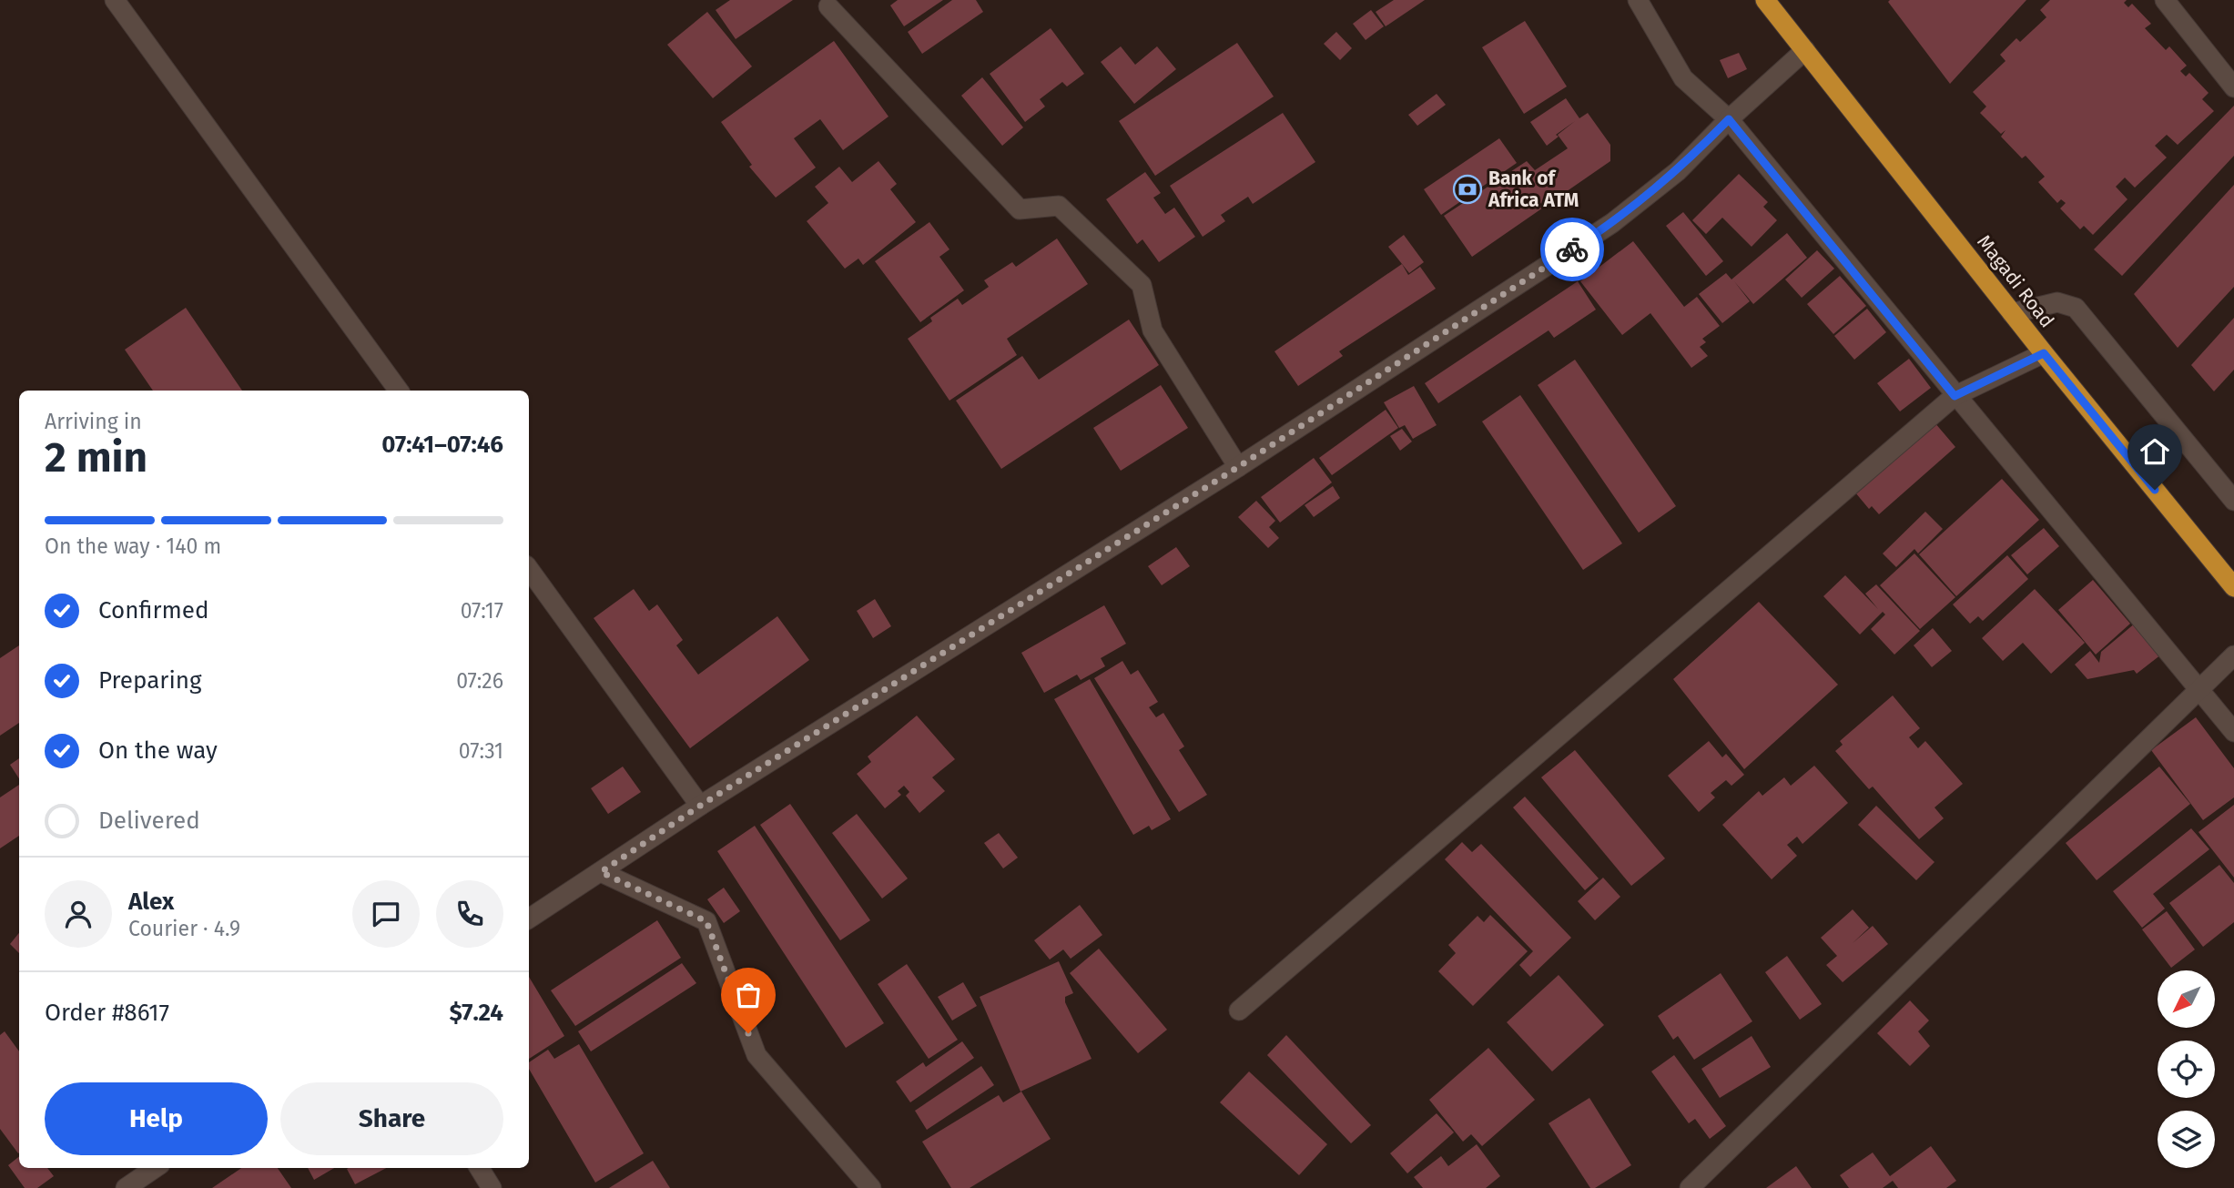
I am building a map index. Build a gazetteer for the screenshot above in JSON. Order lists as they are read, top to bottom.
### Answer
{
  "streets": {
    "highway": ["Magadi Road"]
  },
  "places": {
    "bank": ["Bank of Africa ATM"]
  },
  "north": "bottom left",
  "page": {
    "heading": ["2 min", "Arriving in", "07:41–07:46"],
    "panel": [
      "Alex",
      "Courier · 4.9",
      "Order #8617",
      "$7.24"
    ],
    "bar": "On the way · 140 m",
    "list": [
      ["Confirmed", "07:17"],
      ["Preparing", "07:26"],
      ["On the way", "07:31"],
      "Delivered"
    ],
    "buttons": ["Help", "Share"]
  }
}
